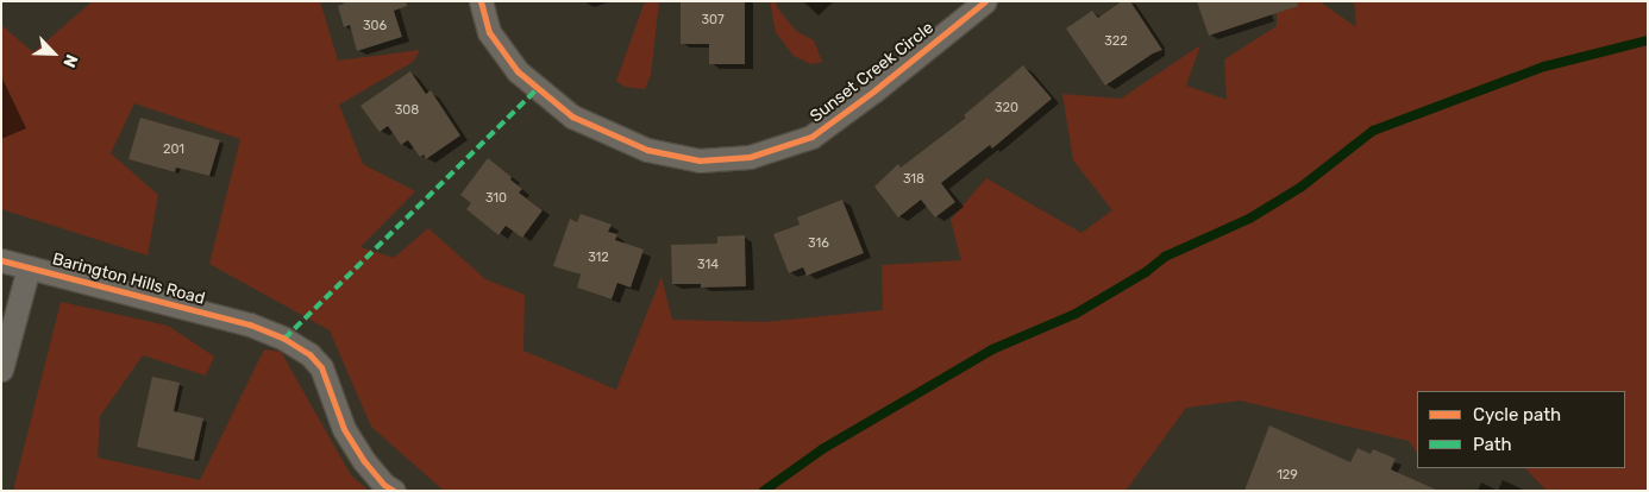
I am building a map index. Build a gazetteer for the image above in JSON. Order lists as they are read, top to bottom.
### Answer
{
  "streets": {
    "street": ["Sunset Creek Circle", "Barington Hills Road"]
  },
  "house_numbers": [
    "307",
    "306",
    "322",
    "320",
    "308",
    "201",
    "318",
    "310",
    "316",
    "312",
    "314",
    "129"
  ],
  "legend": ["Cycle path", "Path"],
  "north": "bottom right"
}
